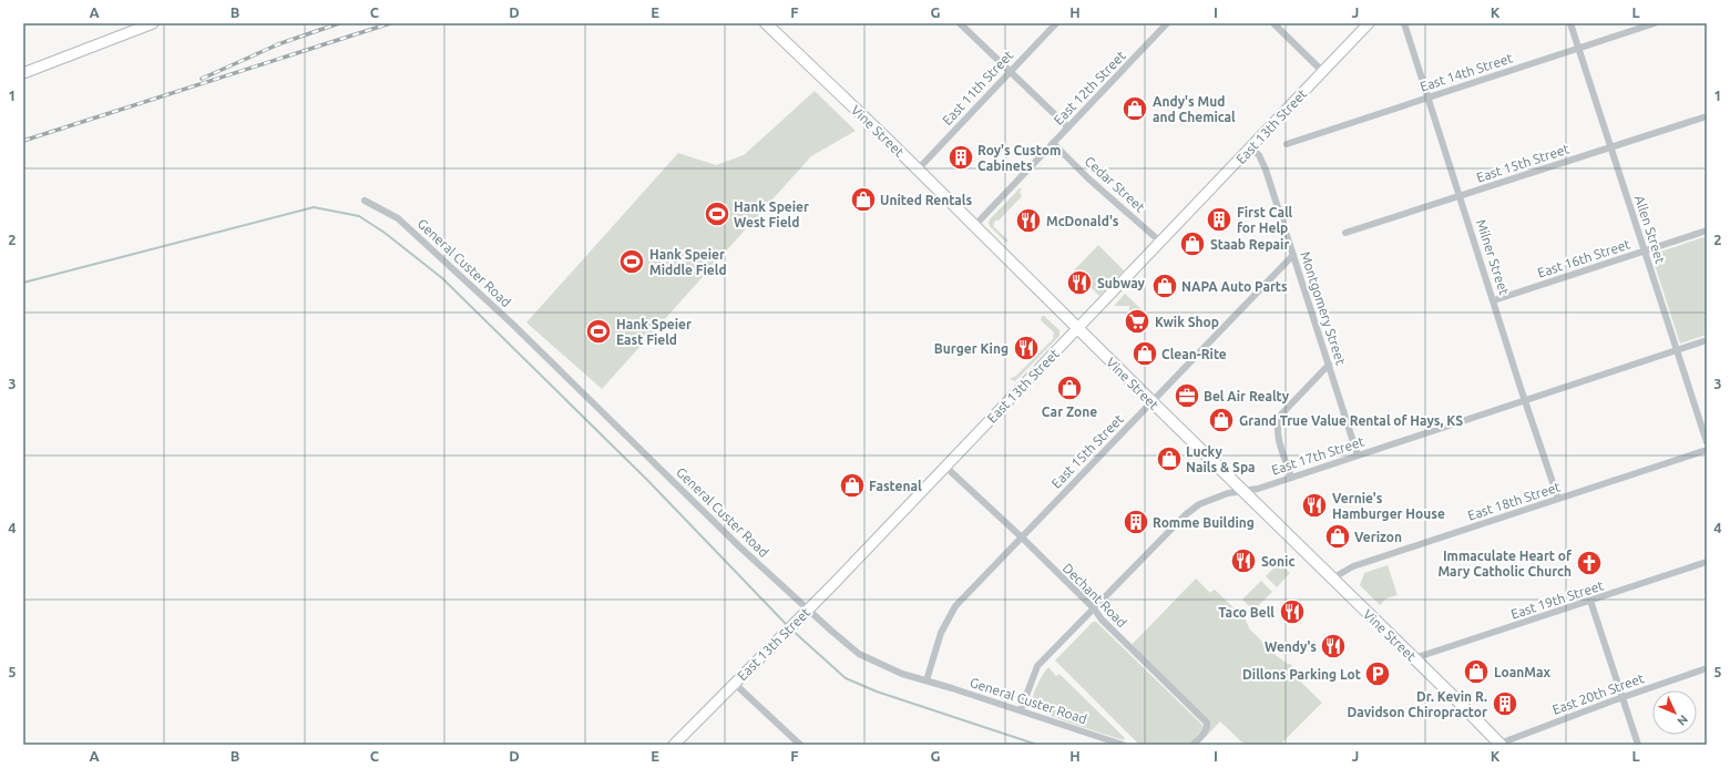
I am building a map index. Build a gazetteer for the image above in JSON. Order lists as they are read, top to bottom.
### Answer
{
  "streets": {
    "main road": ["Vine Street"],
    "street": [
      "East 14th Street",
      "East 11th Street",
      "East 12th Street",
      "East 13th Street",
      "East 15th Street",
      "Cedar Street",
      "Allen Street",
      "Milner Street",
      "East 16th Street",
      "General Custer Road",
      "Montgomery Street",
      "East 17th Street",
      "East 18th Street",
      "Dechant Road",
      "East 19th Street",
      "East 20th Street"
    ]
  },
  "crossings": [
    ["East 14th Street", "Allen Street"],
    ["East 14th Street", "Milner Street"],
    ["East 11th Street", "Vine Street"],
    ["East 12th Street", "Vine Street"],
    ["East 12th Street", "Cedar Street"],
    ["East 13th Street", "Vine Street"],
    ["East 13th Street", "Cedar Street"],
    ["East 13th Street", "General Custer Road"],
    ["East 13th Street", "Montgomery Street"],
    ["East 13th Street", "Dechant Road"],
    ["Vine Street", "East 15th Street"],
    ["Vine Street", "East 17th Street"],
    ["Vine Street", "East 18th Street"],
    ["Vine Street", "East 19th Street"],
    ["Vine Street", "East 20th Street"],
    ["East 15th Street", "Allen Street"],
    ["East 15th Street", "Milner Street"],
    ["East 15th Street", "General Custer Road"],
    ["East 15th Street", "Montgomery Street"],
    ["East 15th Street", "Dechant Road"],
    ["Allen Street", "East 16th Street"],
    ["Allen Street", "East 17th Street"],
    ["Milner Street", "East 16th Street"],
    ["Milner Street", "East 17th Street"],
    ["Milner Street", "East 18th Street"],
    ["General Custer Road", "East 17th Street"],
    ["Montgomery Street", "East 17th Street"],
    ["East 17th Street", "Dechant Road"]
  ],
  "places": {
    "shop": [
      "Andy's Mud and Chemical",
      "United Rentals",
      "Staab Repair",
      "NAPA Auto Parts",
      "Clean-Rite",
      "Car Zone",
      "Grand True Value Rental of Hays, KS",
      "Lucky Nails & Spa",
      "Fastenal",
      "Verizon",
      "LoanMax"
    ],
    "building": [
      "Roy's Custom Cabinets",
      "First Call for Help",
      "Romme Building",
      "Dr. Kevin R. Davidson Chiropractor"
    ],
    "sports": ["Hank Speier West Field", "Hank Speier Middle Field", "Hank Speier East Field"],
    "restaurant": [
      "McDonald's",
      "Subway",
      "Burger King",
      "Vernie's Hamburger House",
      "Sonic",
      "Taco Bell",
      "Wendy's"
    ],
    "supermarket": ["Kwik Shop"],
    "office": ["Bel Air Realty"],
    "church": ["Immaculate Heart of Mary Catholic Church"],
    "parking": ["Dillons Parking Lot"]
  },
  "north": "bottom right",
  "grid": {
    "columns": [
      "A",
      "B",
      "C",
      "D",
      "E",
      "F",
      "G",
      "H",
      "I",
      "J",
      "K",
      "L"
    ],
    "rows": [
      "1",
      "2",
      "3",
      "4",
      "5"
    ]
  }
}
